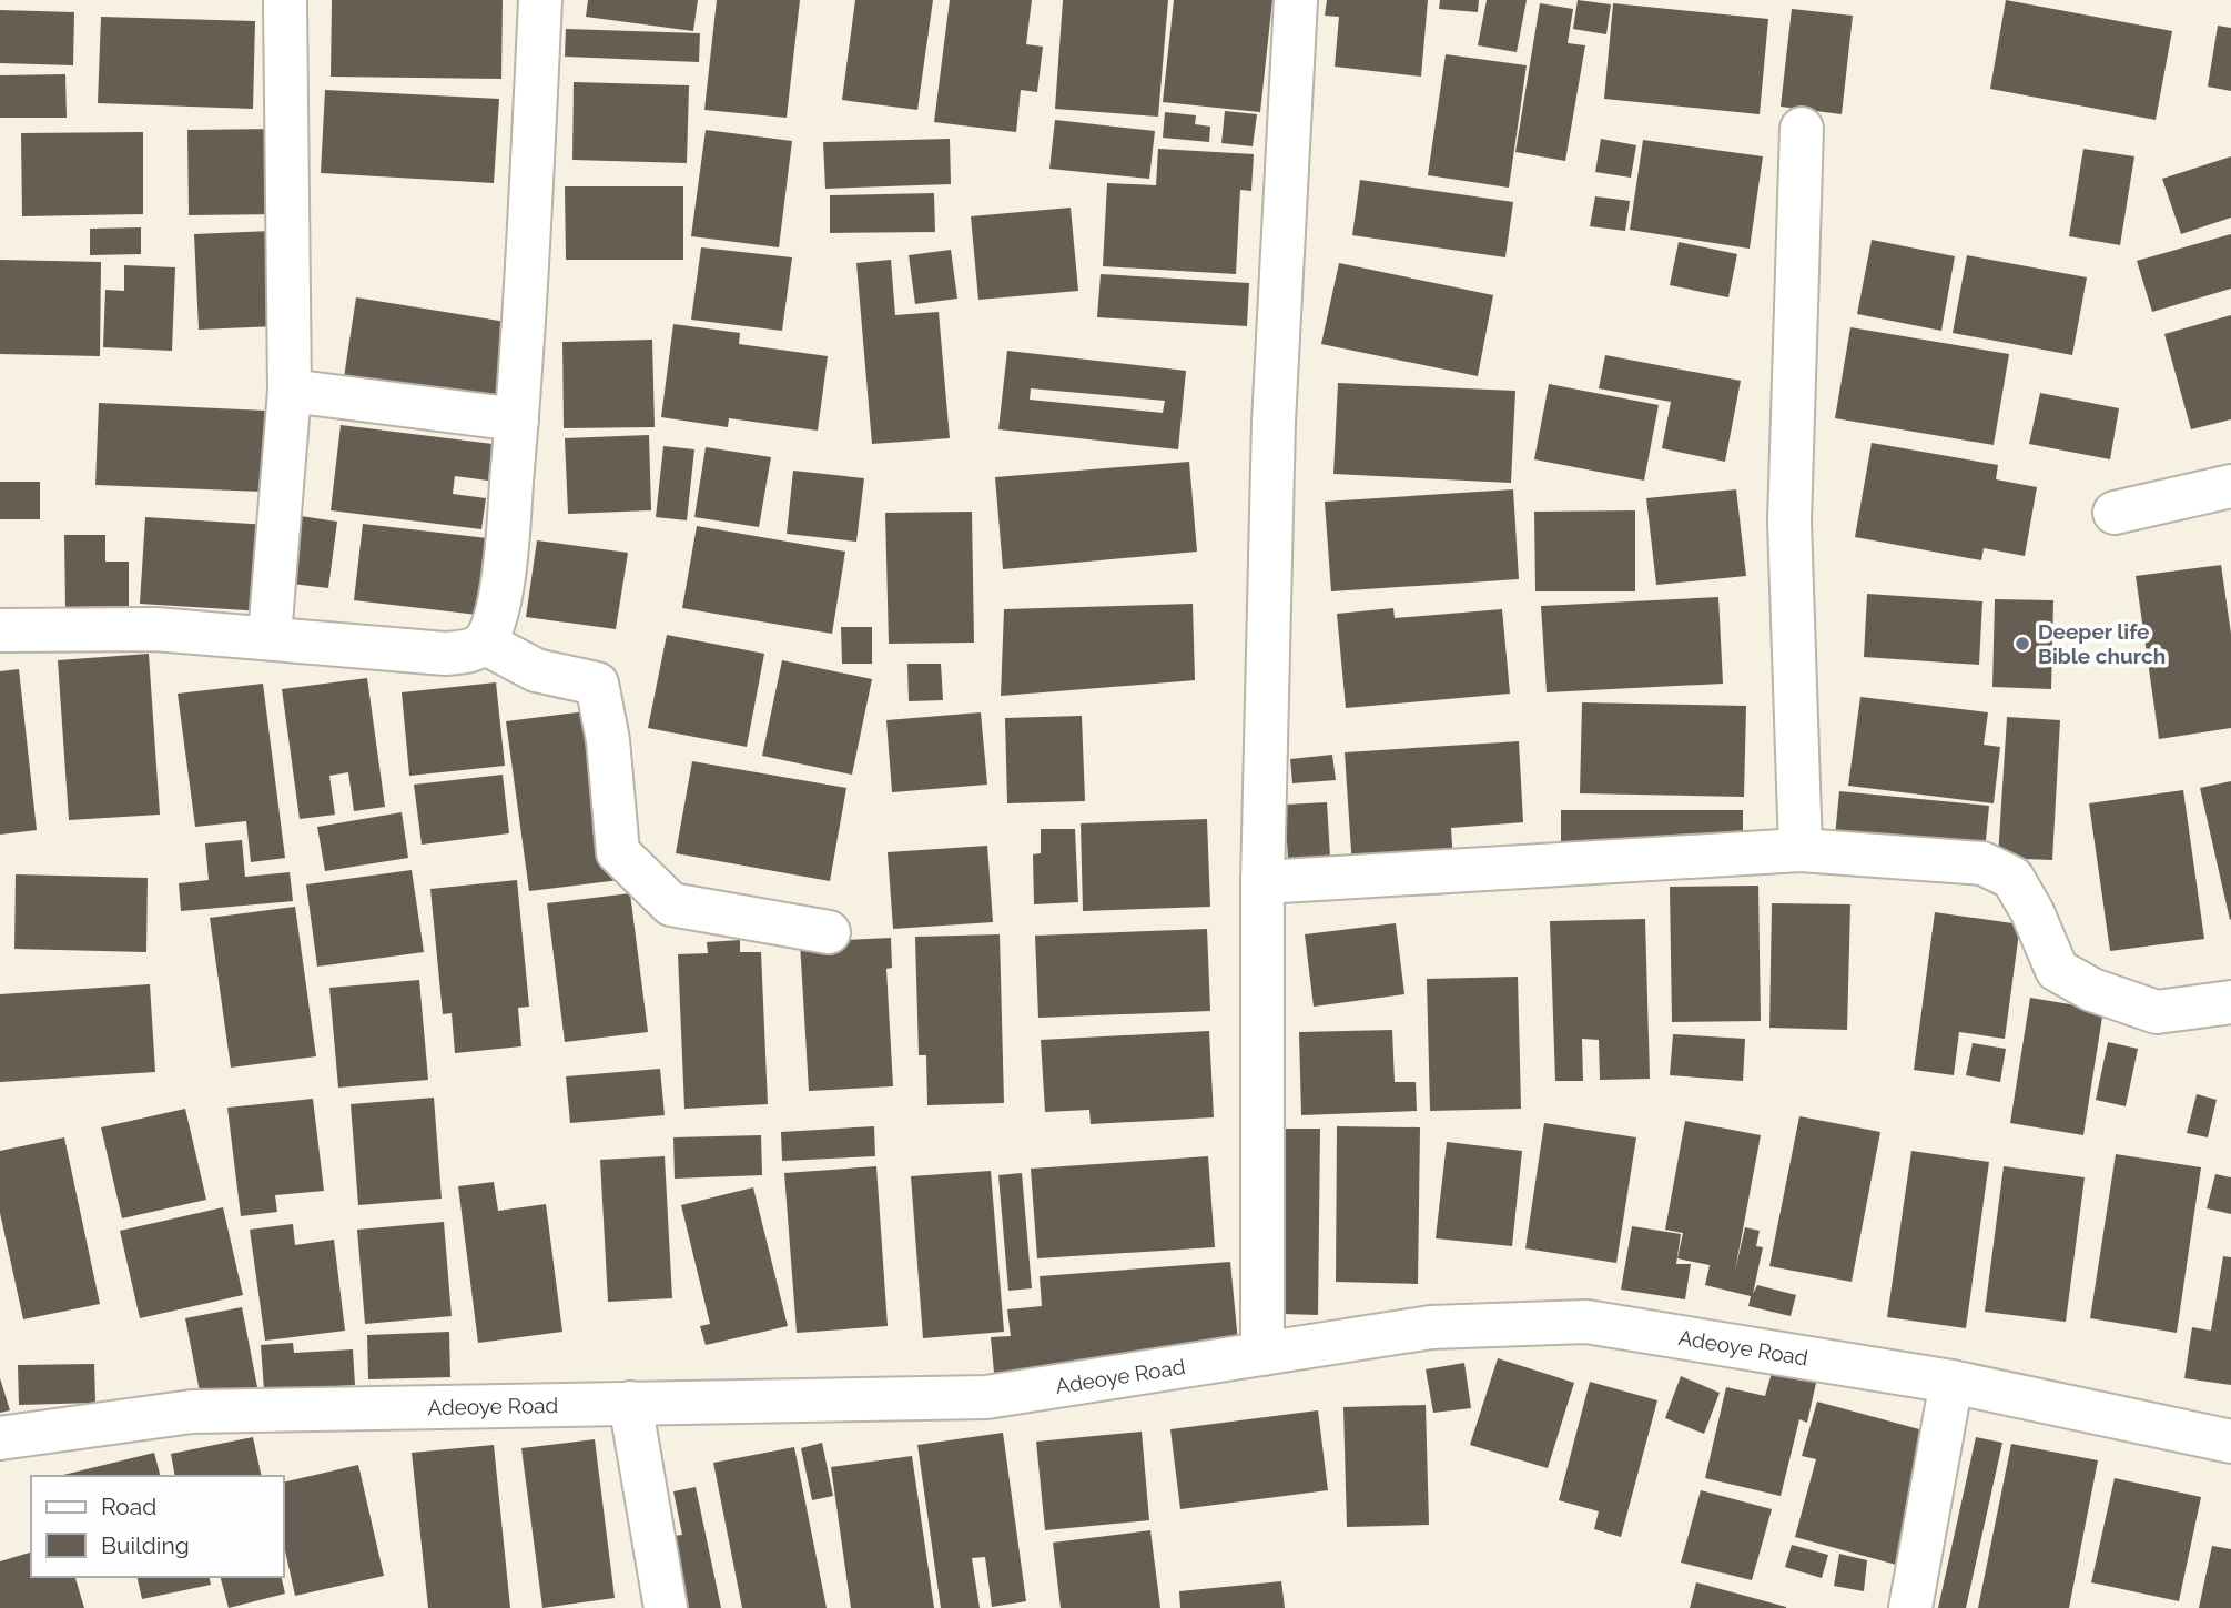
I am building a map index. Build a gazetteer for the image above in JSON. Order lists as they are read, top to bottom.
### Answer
{
  "streets": {
    "street": ["Adeoye Road"]
  },
  "places": ["Deeper life Bible church"],
  "legend": ["Road", "Building"]
}
